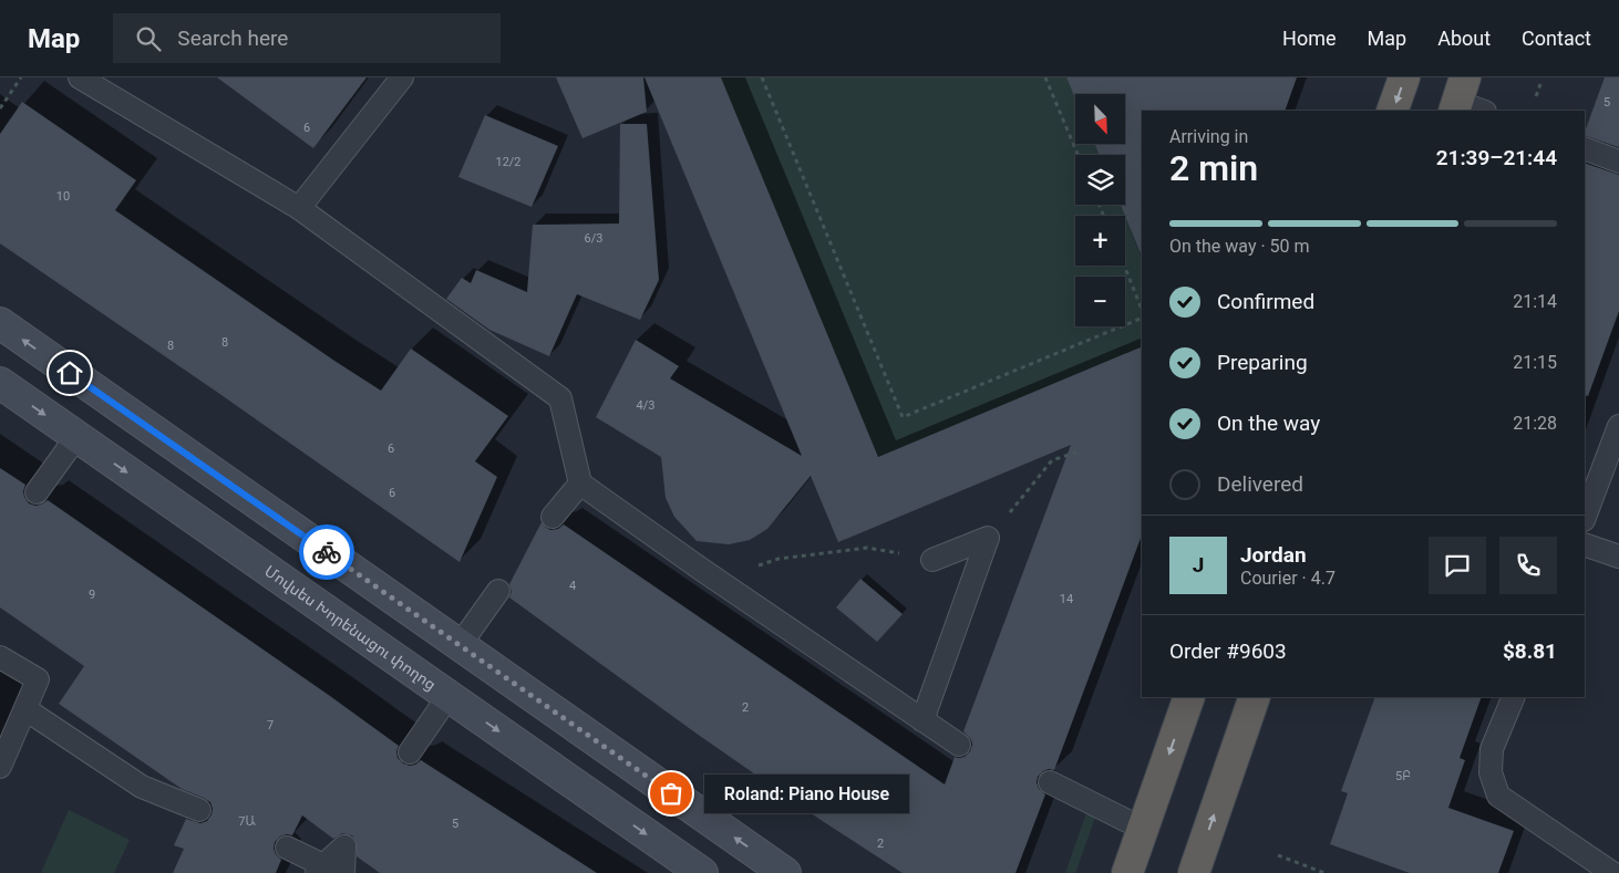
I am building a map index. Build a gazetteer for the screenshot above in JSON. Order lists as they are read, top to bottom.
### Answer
{
  "streets": {
    "main road": ["Մովսես Խորենացու փողոց"]
  },
  "places": ["Roland: Piano House"],
  "house_numbers": [
    "5",
    "6",
    "12/2",
    "10",
    "6/3",
    "8",
    "8",
    "4/3",
    "6",
    "6",
    "4",
    "9",
    "14",
    "2",
    "7",
    "5Բ",
    "7Ա",
    "5",
    "2"
  ],
  "north": "bottom right",
  "page": {
    "header": "Map",
    "search": "Search here",
    "nav": [
      "Home",
      "Map",
      "About",
      "Contact"
    ],
    "map_buttons": ["+", "−"],
    "heading": ["2 min", "Arriving in", "21:39–21:44"],
    "panel": [
      "Jordan",
      "Courier · 4.7",
      "Order #9603",
      "$8.81"
    ],
    "bar": "On the way · 50 m",
    "list": [
      ["Confirmed", "21:14"],
      ["Preparing", "21:15"],
      ["On the way", "21:28"],
      "Delivered"
    ],
    "round": "J",
    "bubble": "Roland: Piano House"
  }
}
